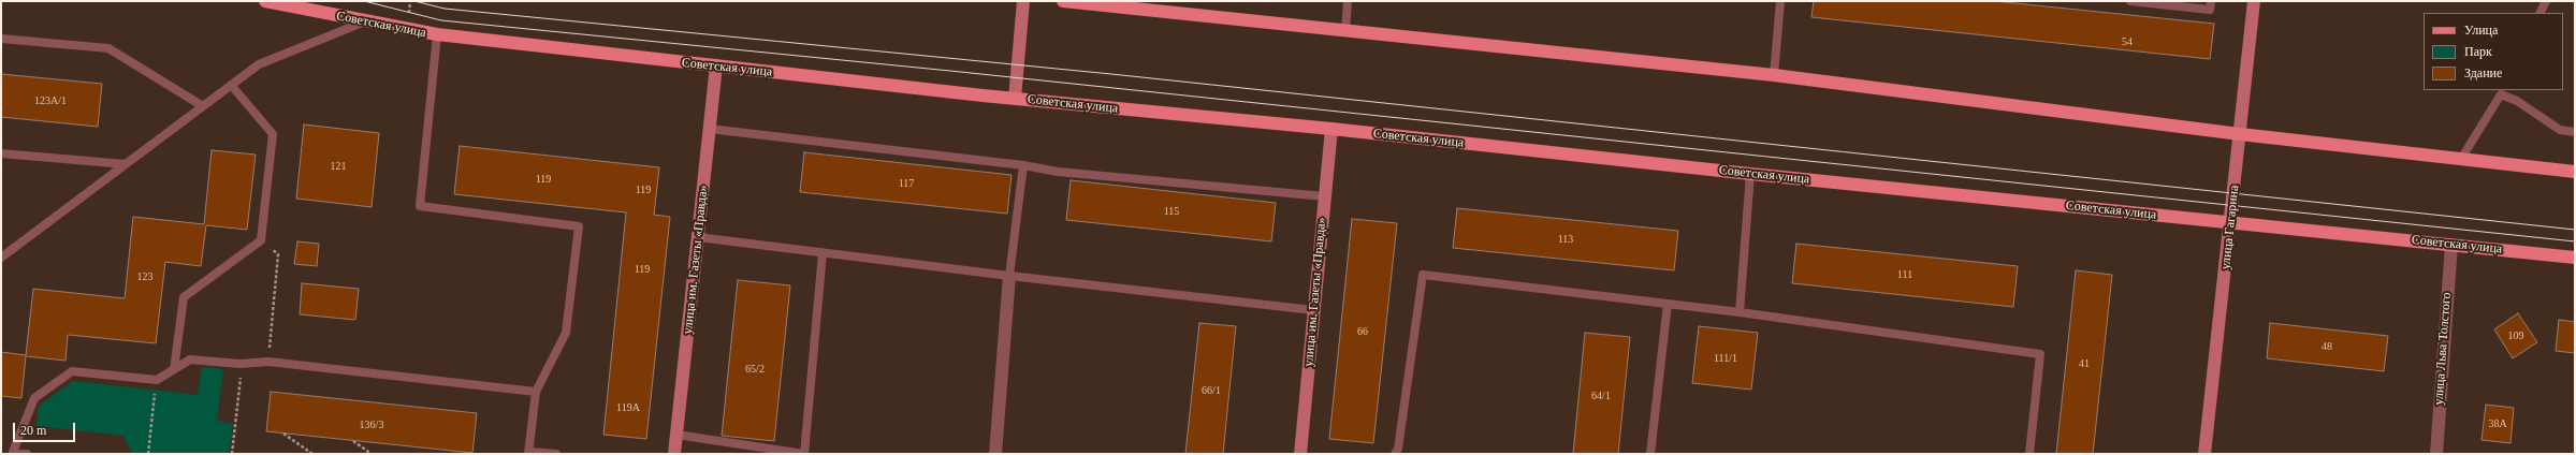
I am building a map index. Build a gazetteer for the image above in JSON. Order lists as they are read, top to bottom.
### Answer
{
  "streets": {
    "main road": ["Советская улица"],
    "street": ["улица Гагарина", "улица им. Газеты «Правда»", "улица Льва Толстого"]
  },
  "crossings": [
    ["Советская улица", "улица Гагарина"],
    ["Советская улица", "улица им. Газеты «Правда»"],
    ["Советская улица", "улица Льва Толстого"]
  ],
  "house_numbers": [
    "54",
    "123А/1",
    "121",
    "119",
    "117",
    "119",
    "115",
    "113",
    "119",
    "111",
    "123",
    "66",
    "109",
    "48",
    "111/1",
    "41",
    "65/2",
    "66/1",
    "64/1",
    "119А",
    "38А",
    "136/3"
  ],
  "legend": ["Улица", "Парк", "Здание"],
  "scale_bar": "20 m"
}
